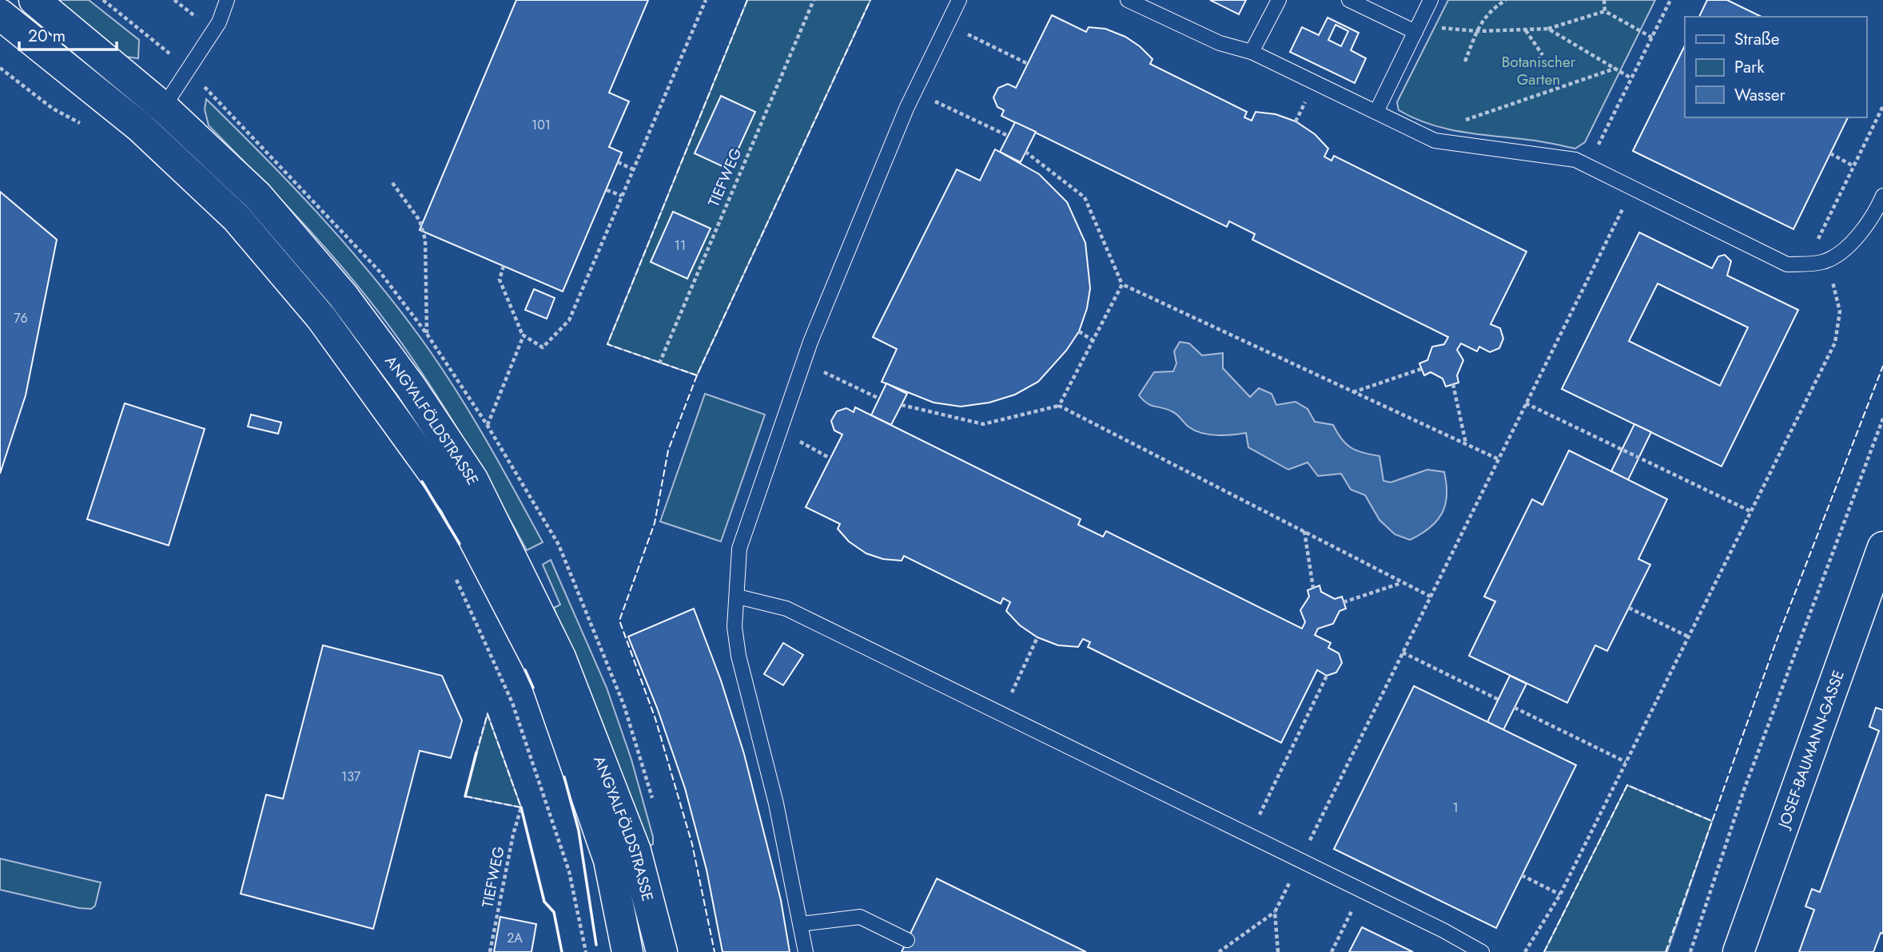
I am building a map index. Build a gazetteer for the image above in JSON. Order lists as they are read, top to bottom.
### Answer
{
  "streets": {
    "main road": ["ANGYALFÖLDSTRASSE", "JOSEF-BAUMANN-GASSE"],
    "path": ["TIEFWEG"]
  },
  "parks": ["Botanischer Garten"],
  "house_numbers": [
    "101",
    "11",
    "76",
    "137",
    "1",
    "2A"
  ],
  "legend": ["Straße", "Park", "Wasser"],
  "scale_bar": "20 m"
}
